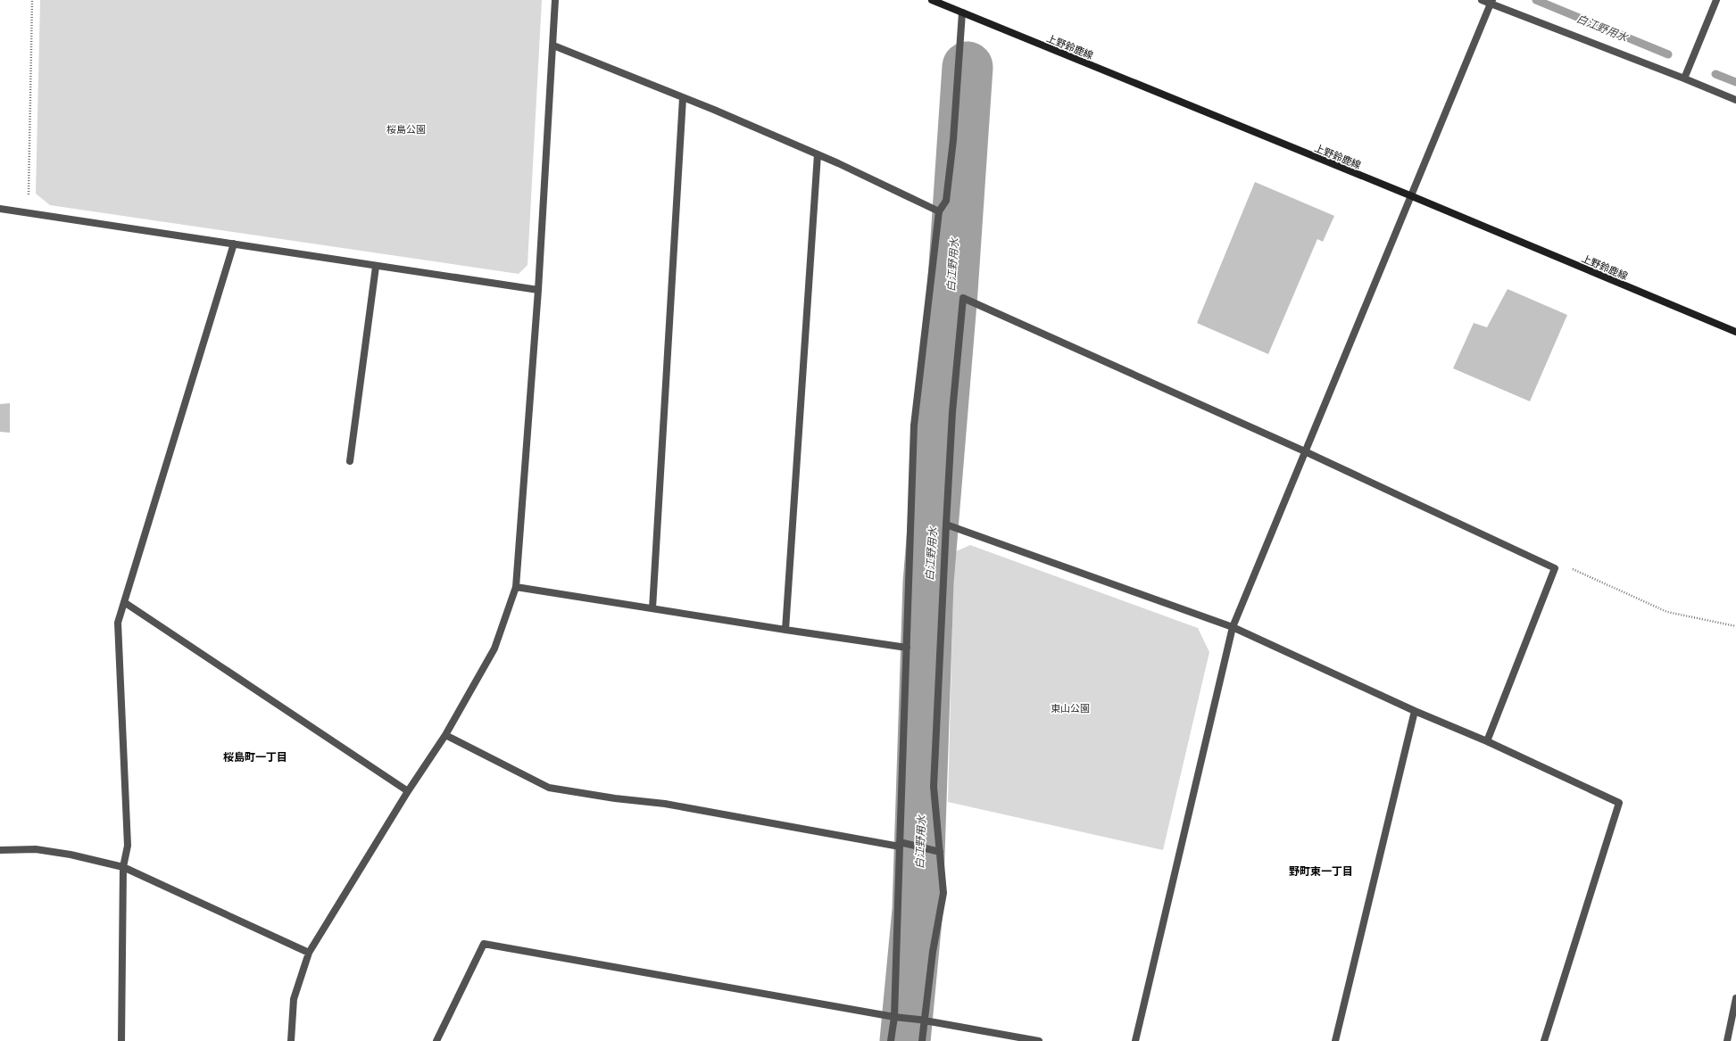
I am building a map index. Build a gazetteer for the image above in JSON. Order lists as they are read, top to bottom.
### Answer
{
  "streets": {
    "main road": ["上野鈴鹿線"]
  },
  "districts": ["桜島町一丁目", "野町東一丁目"],
  "water": ["白江野用水"],
  "parks": ["桜島公園", "東山公園"]
}
